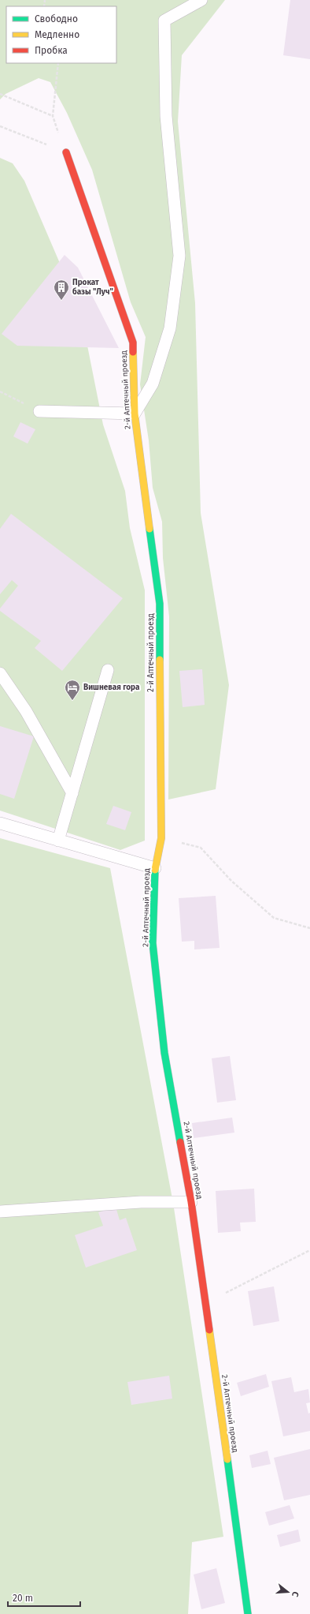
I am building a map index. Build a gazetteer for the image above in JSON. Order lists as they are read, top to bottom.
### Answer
{
  "streets": {
    "street": ["2-й Аптечный проезд"]
  },
  "places": {
    "building": ["Прокат базы \"Луч\""],
    "hotel": ["Вишневая гора"]
  },
  "legend": ["Свободно", "Медленно", "Пробка"],
  "scale_bar": "20 m",
  "north": "right"
}
